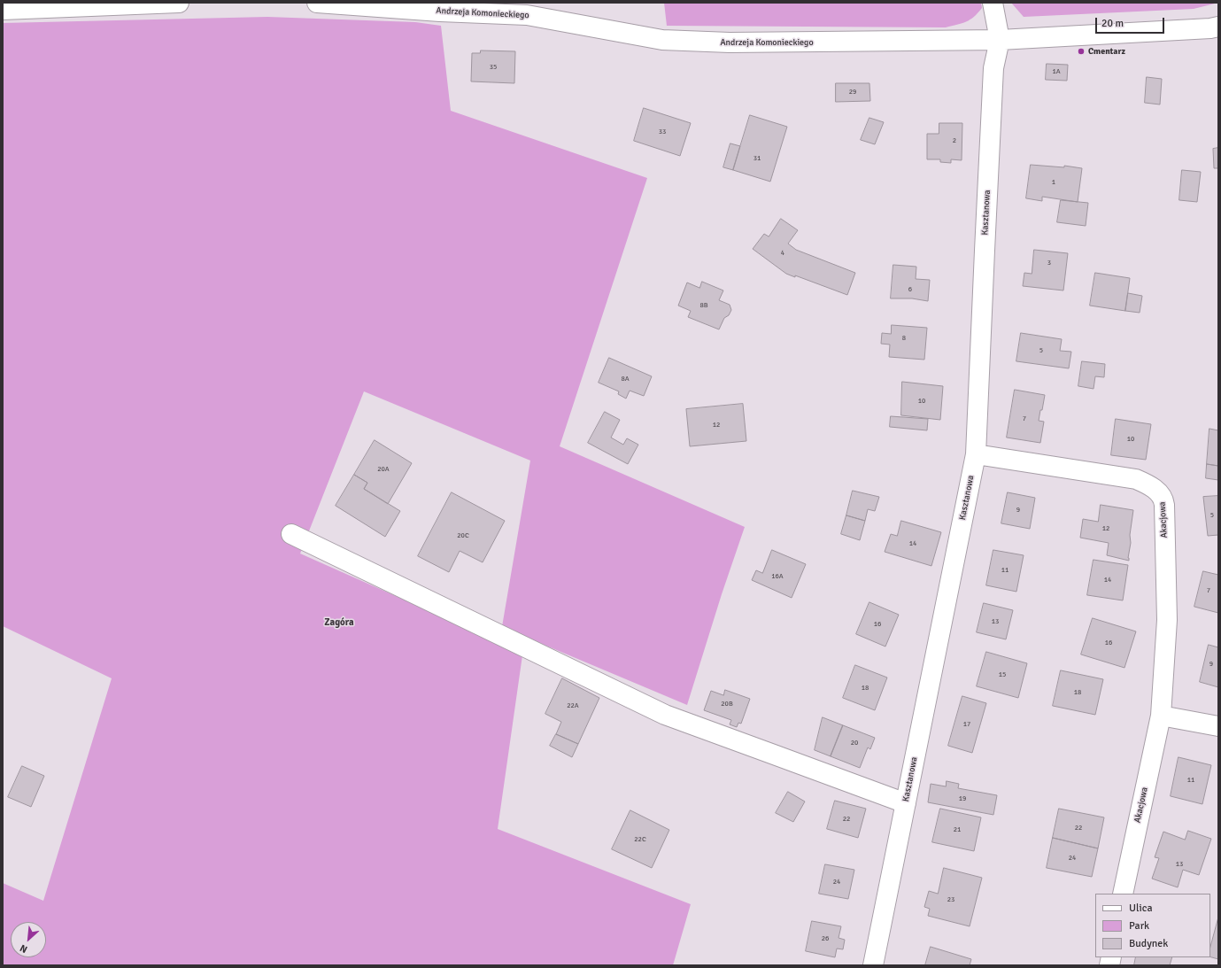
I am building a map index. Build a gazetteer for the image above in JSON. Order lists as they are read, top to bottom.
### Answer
{
  "streets": {
    "street": ["Andrzeja Komonieckiego", "Kasztanowa", "Akacjowa"]
  },
  "crossings": [
    ["Andrzeja Komonieckiego", "Kasztanowa"],
    ["Kasztanowa", "Akacjowa"]
  ],
  "districts": ["Zagóra"],
  "places": ["Cmentarz"],
  "house_numbers": [
    "35",
    "1A",
    "29",
    "33",
    "2",
    "31",
    "1",
    "4",
    "3",
    "6",
    "8B",
    "8",
    "5",
    "8A",
    "10",
    "7",
    "12",
    "10",
    "20A",
    "9",
    "5",
    "12",
    "20C",
    "14",
    "11",
    "16A",
    "14",
    "7",
    "13",
    "16",
    "16",
    "9",
    "15",
    "18",
    "18",
    "20B",
    "22A",
    "17",
    "20",
    "11",
    "19",
    "22",
    "22",
    "21",
    "22C",
    "24",
    "13",
    "24",
    "23",
    "26"
  ],
  "legend": ["Ulica", "Park", "Budynek"],
  "scale_bar": "20 m",
  "north": "bottom left"
}
